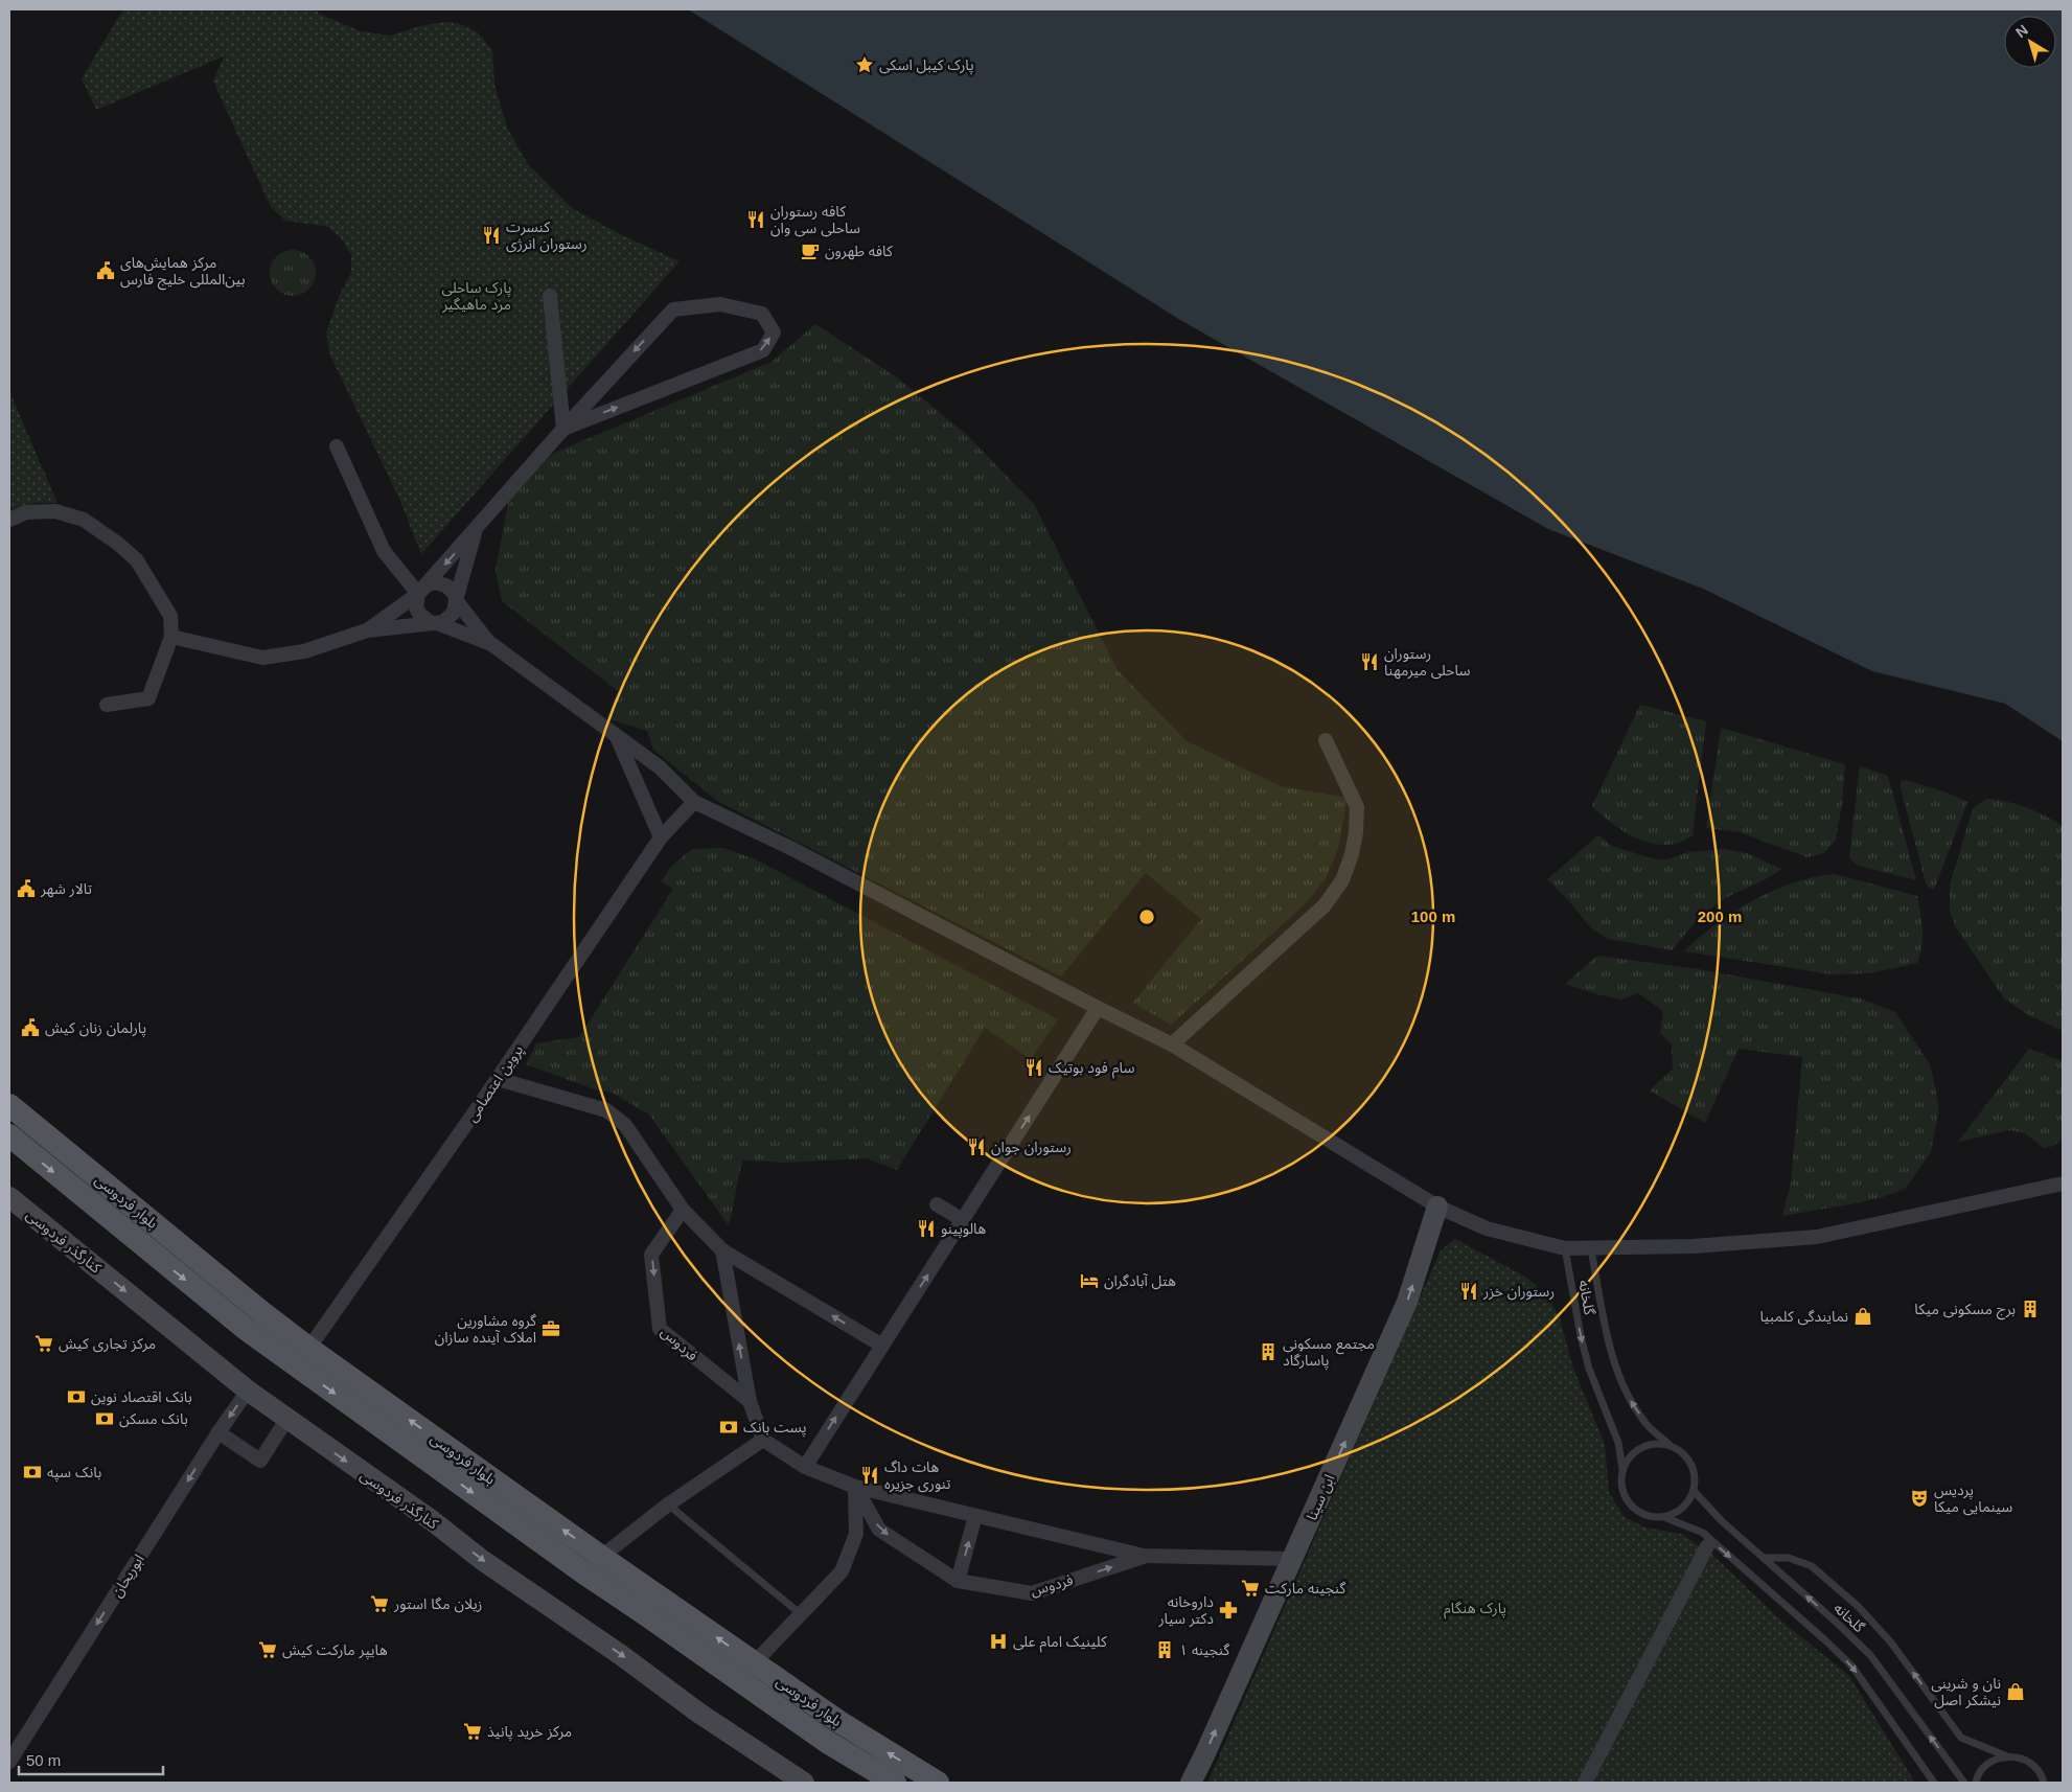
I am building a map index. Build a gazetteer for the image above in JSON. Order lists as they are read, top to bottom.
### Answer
{
  "streets": {
    "main road": ["بلوار فردوسی"],
    "street": [
      "پروین اعتصامی",
      "کنارگذر فردوسی",
      "فردوس",
      "ابن سینا",
      "ابوریحان"
    ],
    "lane": ["گلخانه"]
  },
  "crossings": [
    ["پروین اعتصامی", "بلوار فردوسی"],
    ["کنارگذر فردوسی", "ابوریحان"],
    ["فردوس", "ابن سینا"]
  ],
  "one_way": ["کنارگذر فردوسی", "ابن سینا", "ابوریحان"],
  "parks": ["پارک ساحلی مرد ماهیگیر", "پارک هنگام"],
  "places": {
    "place": ["پارک کیبل اسکی"],
    "restaurant": [
      "کافه رستوران ساحلی سی وان",
      "کنسرت رستوران انرژی",
      "رستوران ساحلی میرمهنا",
      "سام فود بوتیک",
      "رستوران جوان",
      "هالوپینو",
      "رستوران خزر",
      "هات داگ تنورى جزيره"
    ],
    "cafe": ["کافه طهرون"],
    "public building": ["مرکز همایش‌های بین‌المللی خلیج فارس", "تالار شهر", "پارلمان زنان کیش"],
    "hotel": ["هتل آبادگران"],
    "building": ["برج مسکونی میکا", "مجتمع مسکونی پاسارگاد", "گنجینه ۱"],
    "shop": ["نمایندگی کلمبیا", "نان و شرینی نیشکر اصل"],
    "office": ["گروه مشاورین املاک آینده سازان"],
    "supermarket": [
      "مرکز تجاری کیش",
      "گنجینه مارکت",
      "زیلان مگا استور",
      "هایپر مارکت کیش",
      "مرکز خرید پانیذ"
    ],
    "bank": [
      "بانک اقتصاد نوین",
      "بانک مسکن",
      "پست بانک",
      "بانک سپه"
    ],
    "theatre": ["پردیس سینمایی میکا"],
    "pharmacy": ["داروخانه دکتر سیار"],
    "hospital": ["کلینیک امام علی"]
  },
  "scale_bar": "50 m",
  "north": "top left",
  "rings": ["100 m", "200 m"]
}
